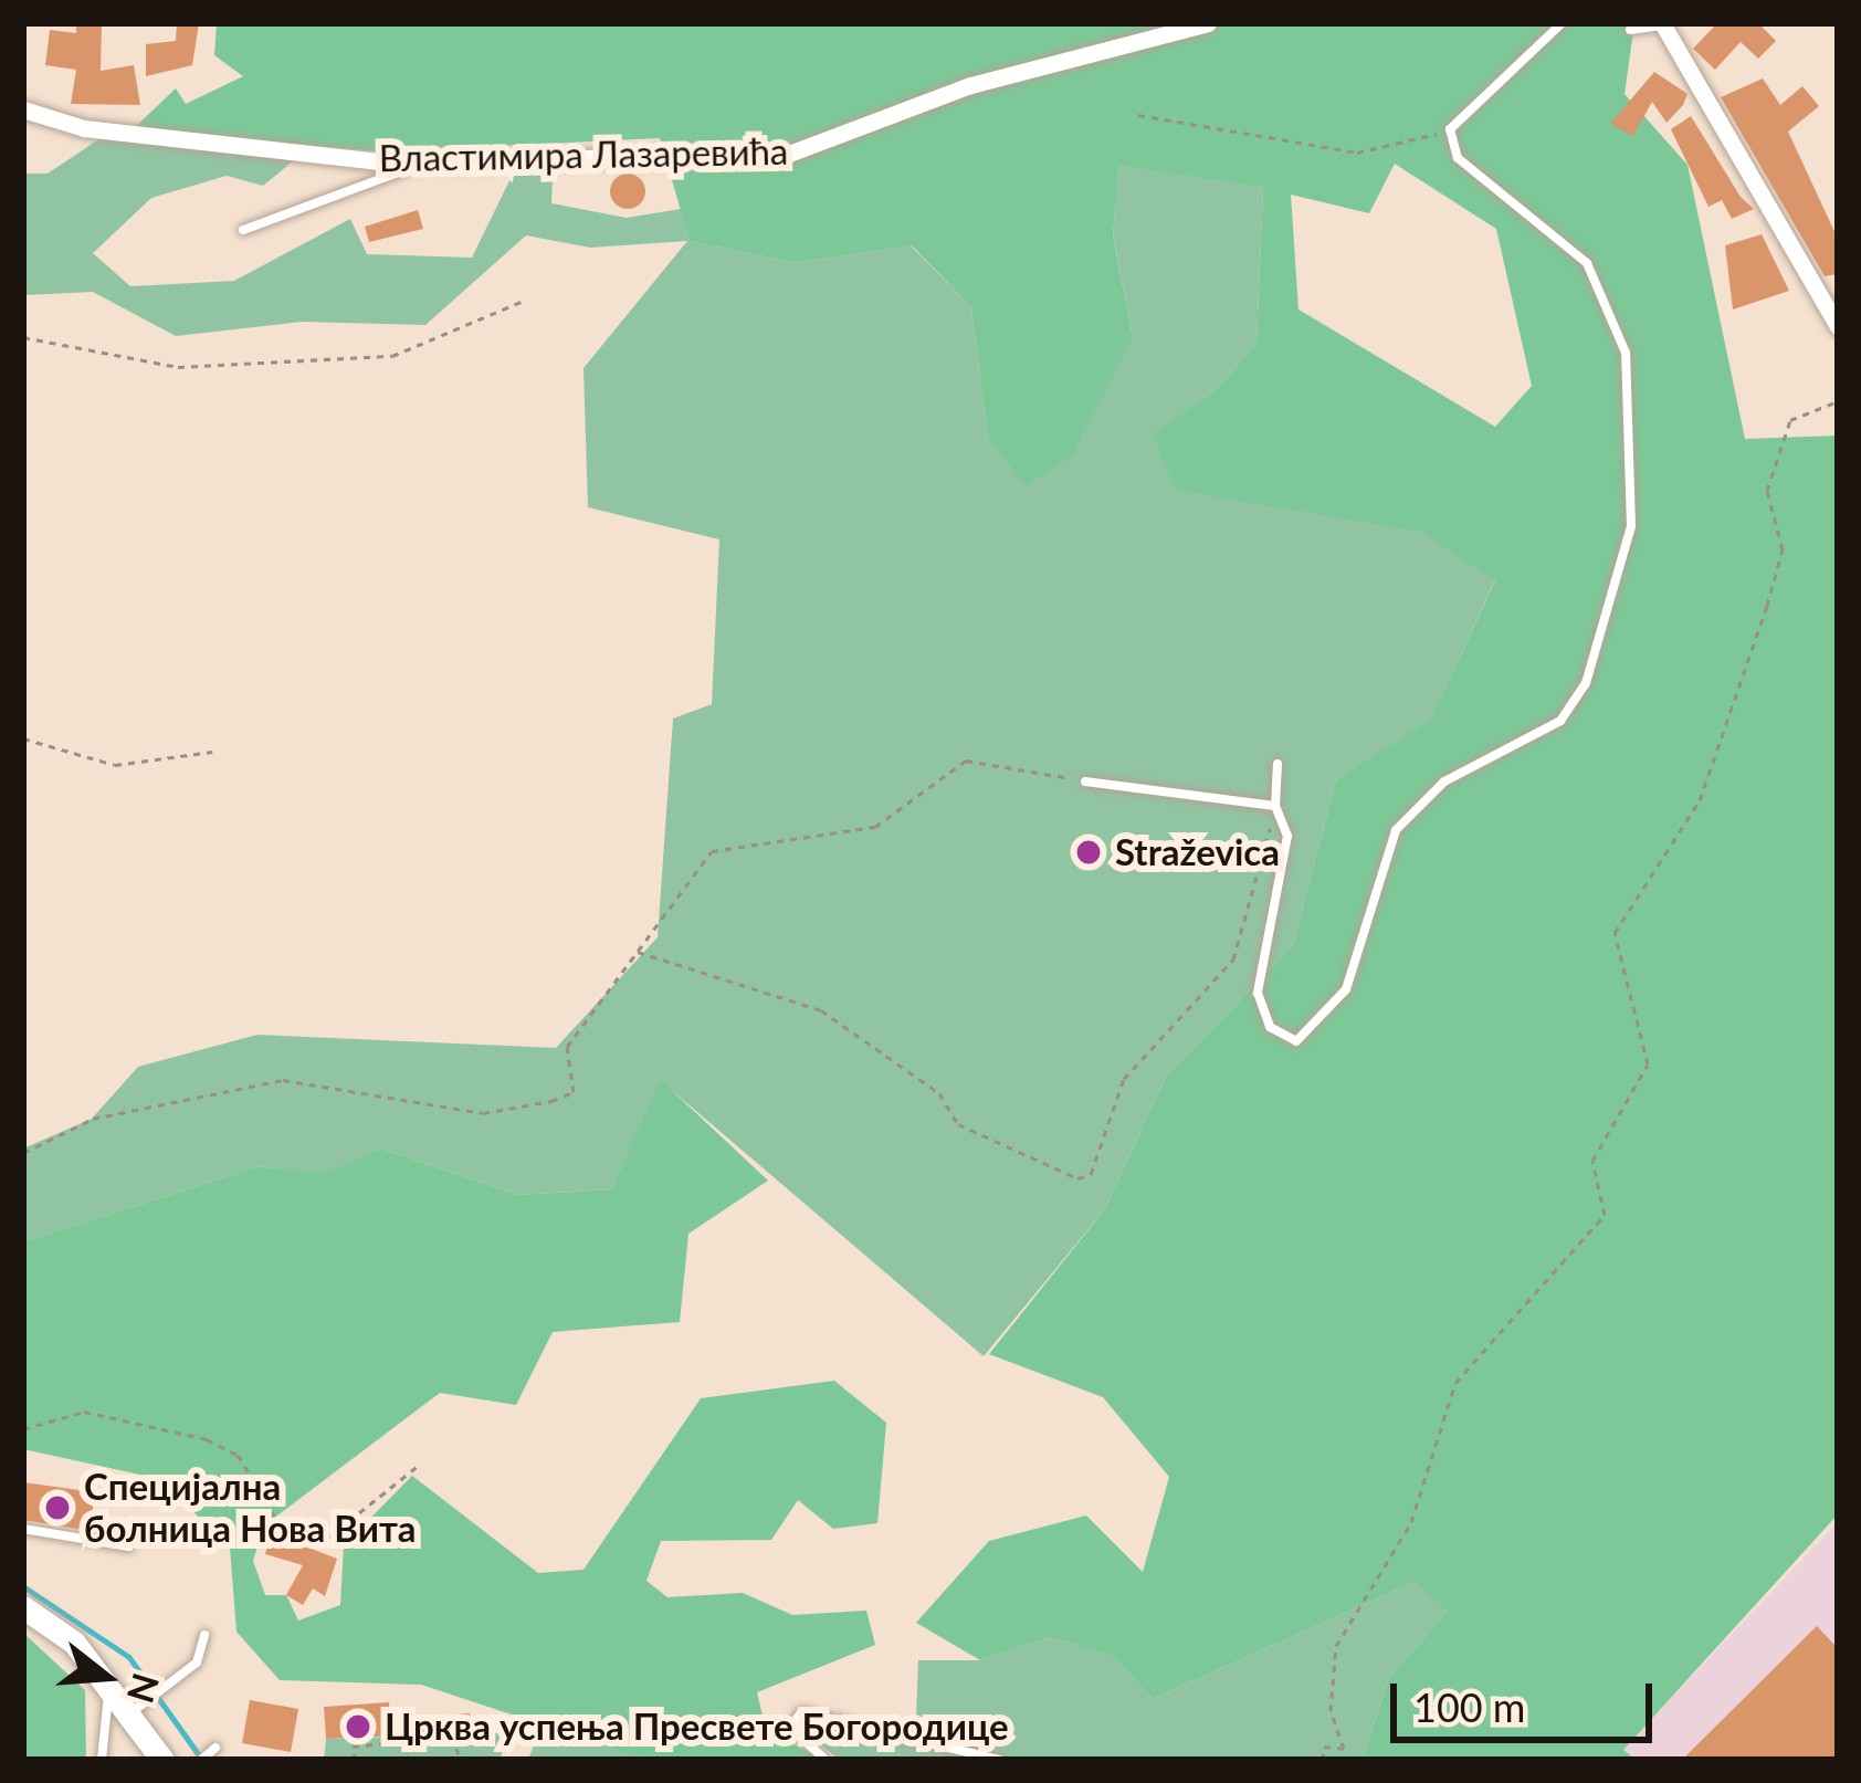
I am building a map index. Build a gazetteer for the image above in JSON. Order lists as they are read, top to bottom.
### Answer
{
  "streets": {
    "street": ["Властимира Лазаревића"]
  },
  "places": ["Straževica", "Специјална болница Нова Вита", "Црква успења Пресвете Богородице"],
  "scale_bar": "100 m",
  "north": "right"
}
